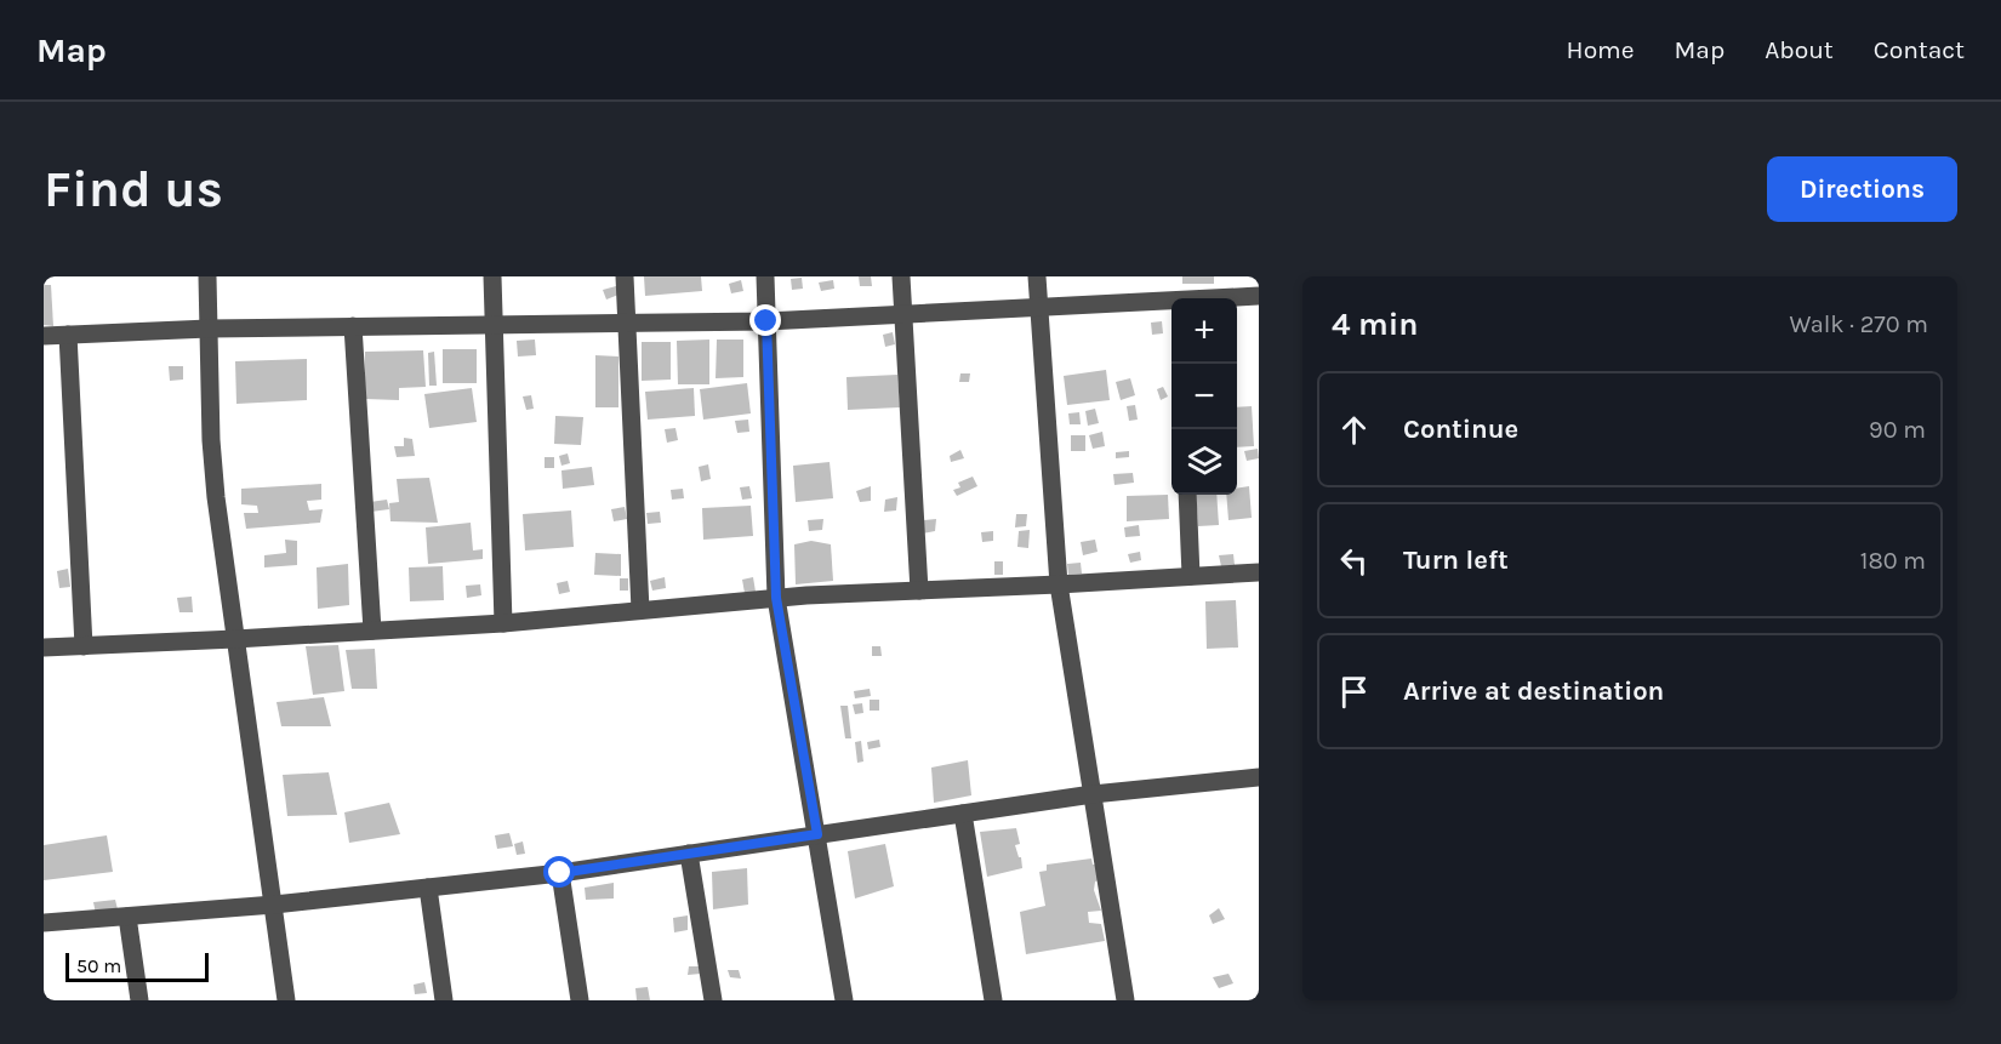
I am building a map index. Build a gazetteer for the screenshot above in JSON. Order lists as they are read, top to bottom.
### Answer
{
  "scale_bar": "50 m",
  "page": {
    "header": "Map",
    "nav": [
      "Home",
      "Map",
      "About",
      "Contact"
    ],
    "buttons": "Directions",
    "title": "Find us",
    "heading": ["4 min", "Walk · 270 m"],
    "map_buttons": ["+", "−"],
    "list": [
      ["Continue", "90 m"],
      ["Turn left", "180 m"],
      "Arrive at destination"
    ],
    "scale": "50 m"
  }
}
